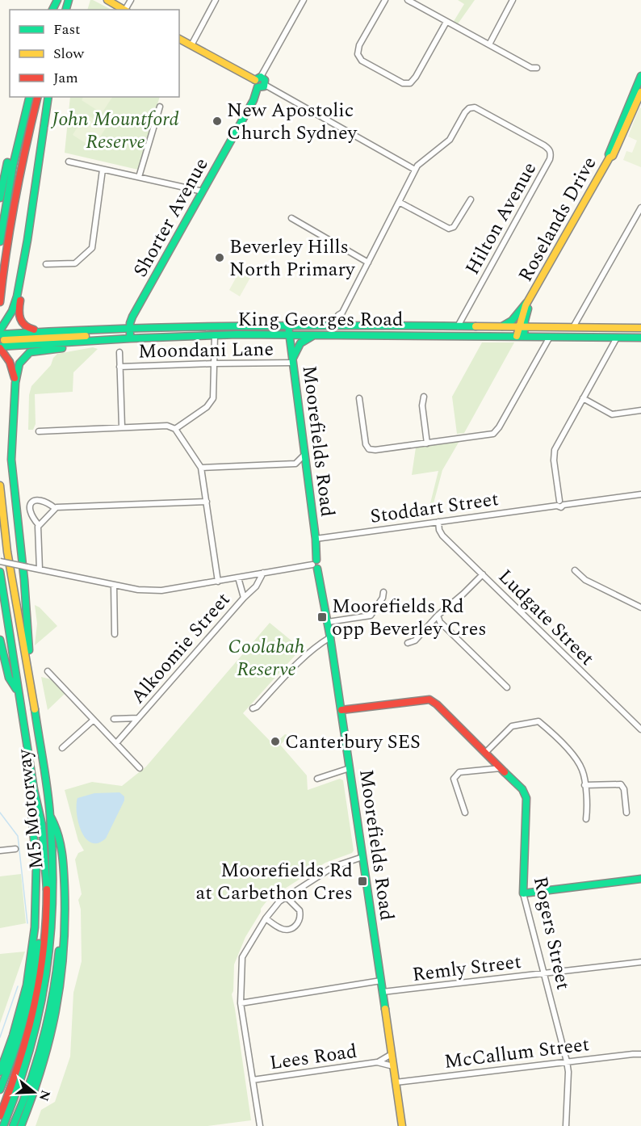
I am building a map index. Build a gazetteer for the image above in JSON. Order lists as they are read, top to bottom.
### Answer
{
  "streets": {
    "main road": [
      "Shorter Avenue",
      "Roselands Drive",
      "King Georges Road",
      "Moorefields Road",
      "M5 Motorway",
      "Rogers Street"
    ],
    "street": [
      "Hilton Avenue",
      "Moondani Lane",
      "Stoddart Street",
      "Ludgate Street",
      "Alkoomie Street",
      "Remly Street",
      "McCallum Street",
      "Lees Road"
    ]
  },
  "crossings": [
    ["Shorter Avenue", "King Georges Road"],
    ["Hilton Avenue", "King Georges Road"],
    ["Roselands Drive", "King Georges Road"],
    ["King Georges Road", "Moorefields Road"],
    ["Moondani Lane", "Moorefields Road"],
    ["Moorefields Road", "Stoddart Street"],
    ["Moorefields Road", "Rogers Street"],
    ["Moorefields Road", "Remly Street"],
    ["Moorefields Road", "McCallum Street"],
    ["Moorefields Road", "Lees Road"],
    ["Stoddart Street", "Ludgate Street"],
    ["Rogers Street", "Remly Street"],
    ["Rogers Street", "McCallum Street"]
  ],
  "parks": ["John Mountford Reserve", "Coolabah Reserve"],
  "places": {
    "other": ["New Apostolic Church Sydney", "Beverley Hills North Primary", "Canterbury SES"],
    "transit": ["Moorefields Rd opp Beverley Cres", "Moorefields Rd at Carbethon Cres"]
  },
  "legend": ["Fast", "Slow", "Jam"],
  "north": "right"
}
